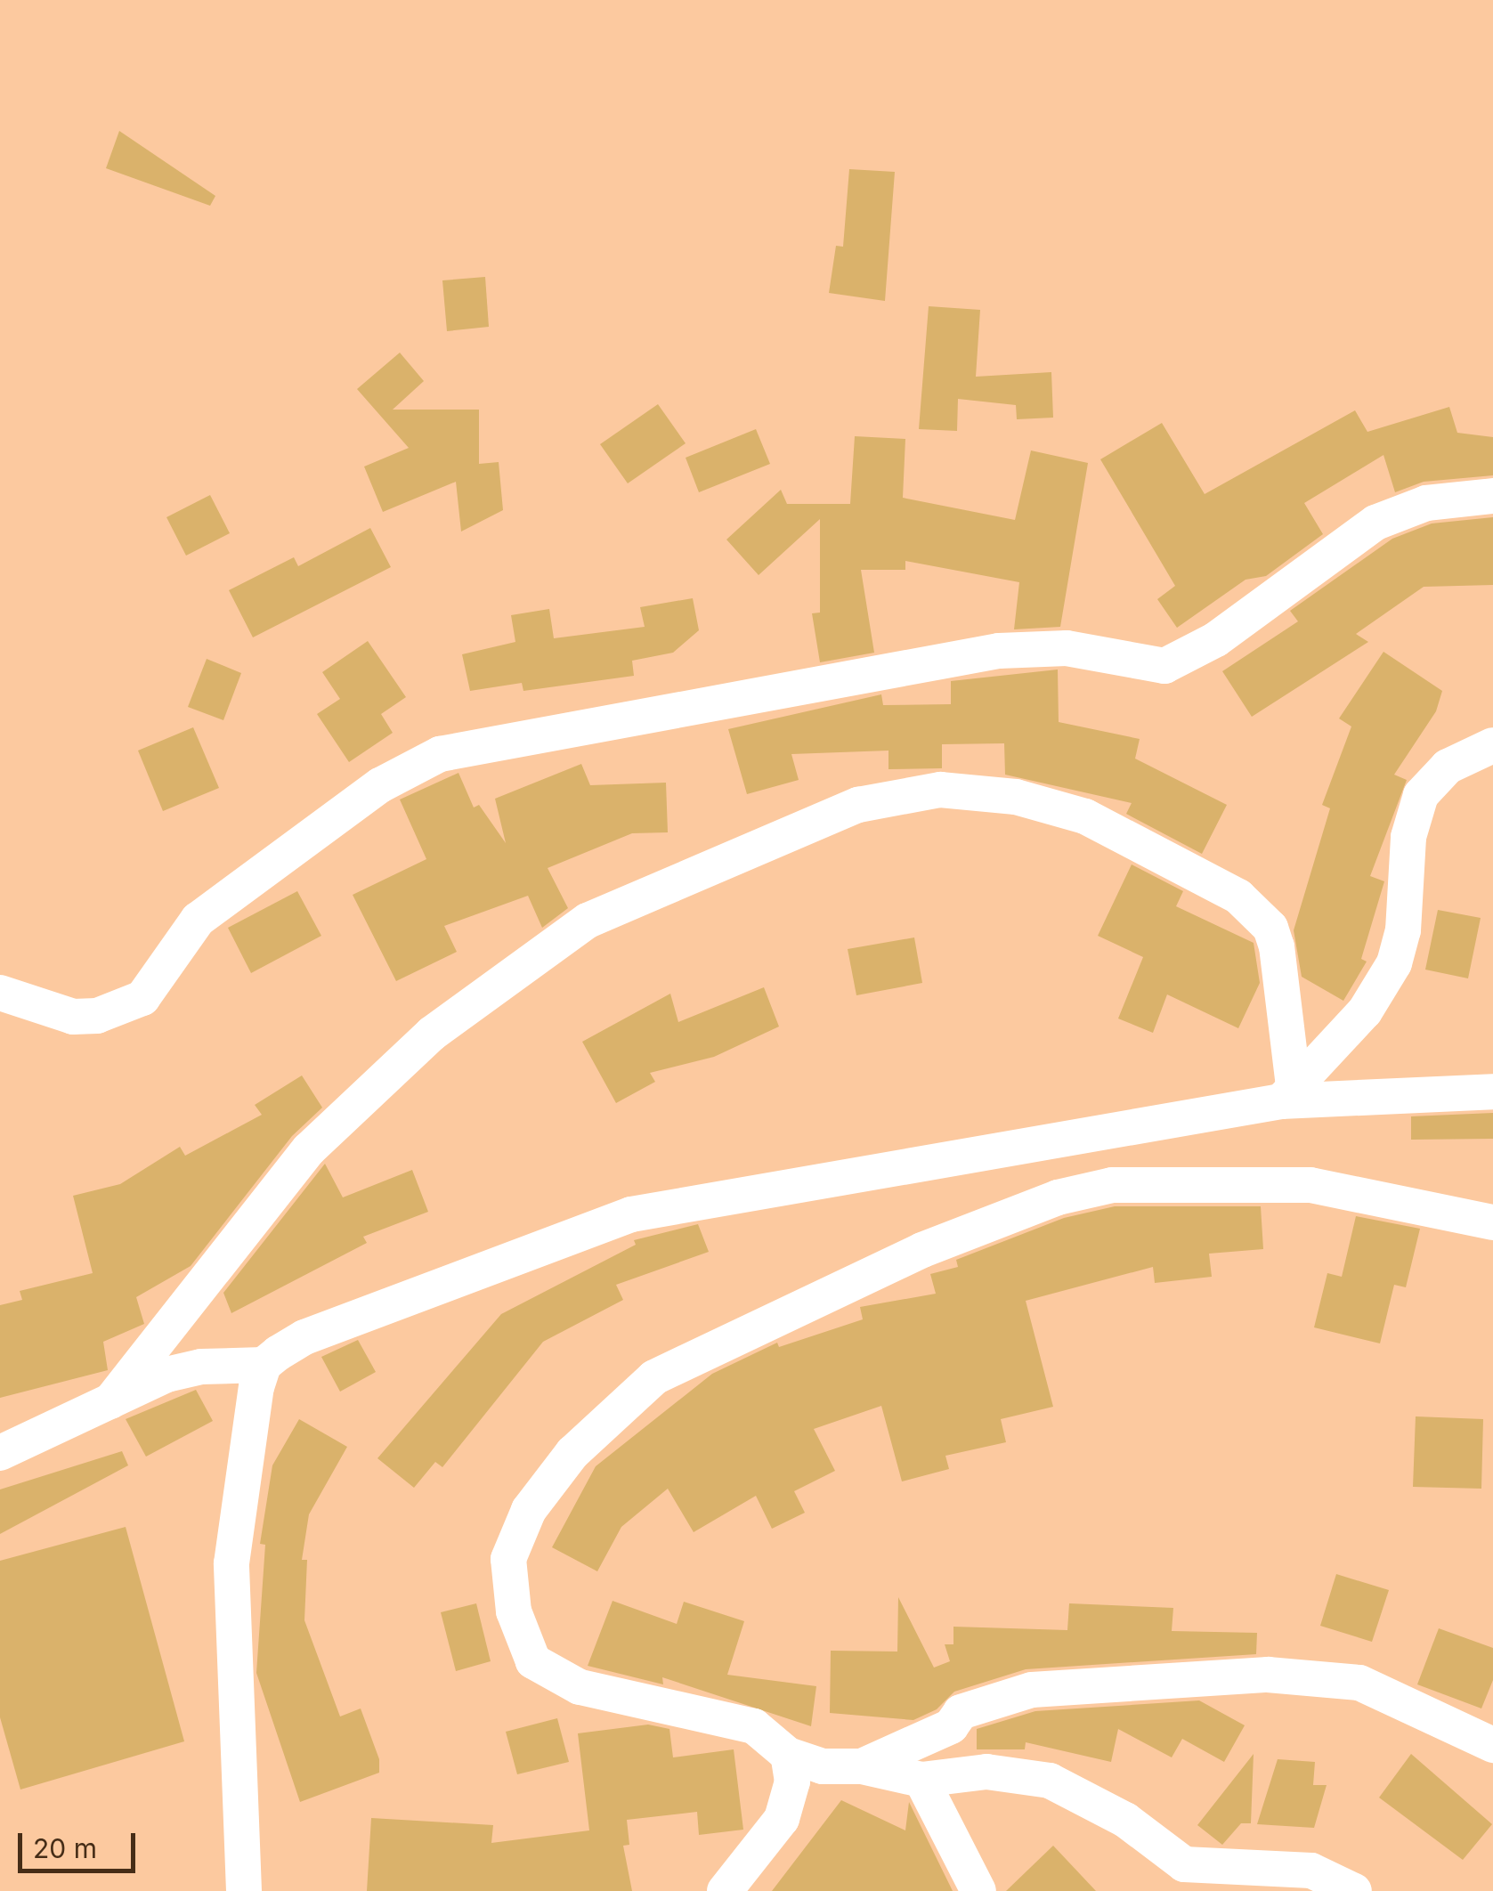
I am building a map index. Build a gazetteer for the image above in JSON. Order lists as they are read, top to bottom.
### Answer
{
  "scale_bar": "20 m"
}
